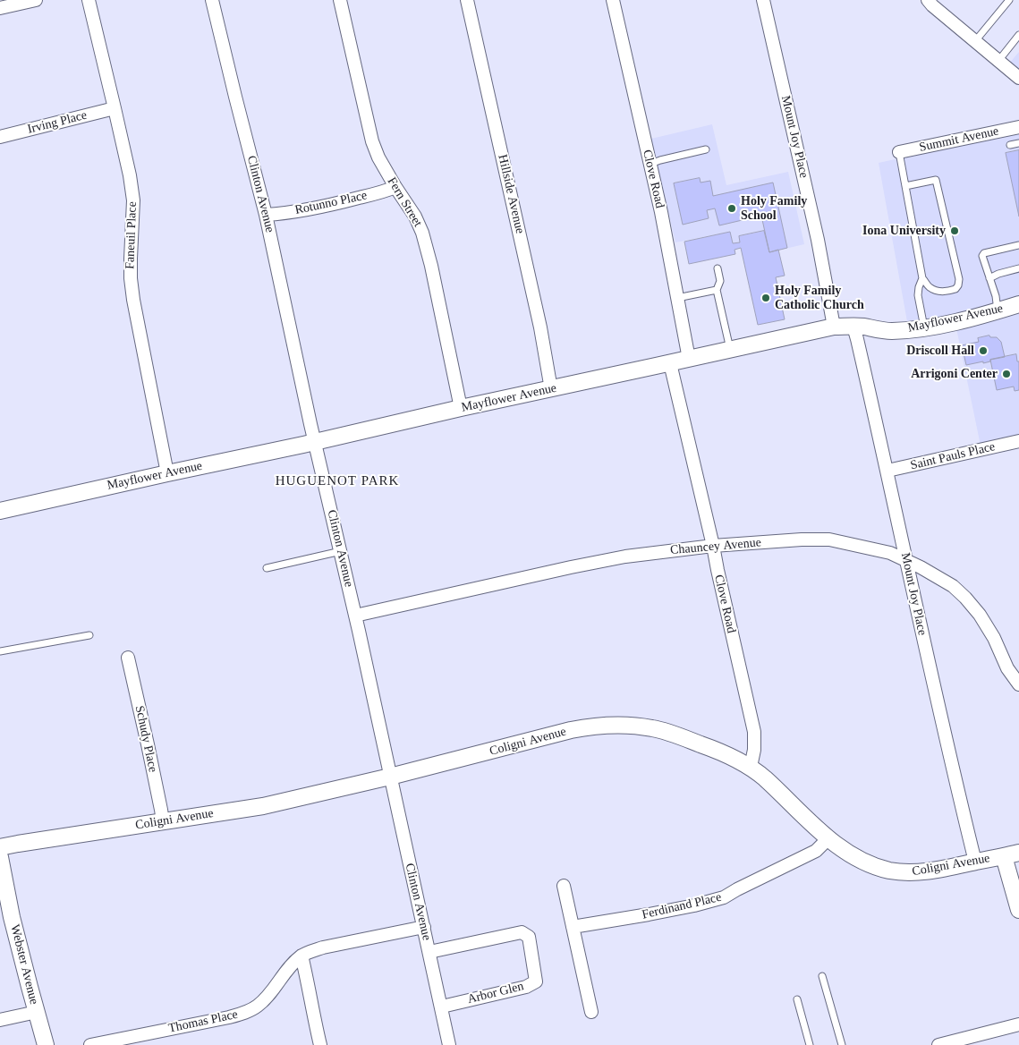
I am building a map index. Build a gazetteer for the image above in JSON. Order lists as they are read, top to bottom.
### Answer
{
  "streets": {
    "street": [
      "Irving Place",
      "Mount Joy Place",
      "Summit Avenue",
      "Clove Road",
      "Clinton Avenue",
      "Hillside Avenue",
      "Fern Street",
      "Rotunno Place",
      "Faneuil Place",
      "Mayflower Avenue",
      "Saint Pauls Place",
      "Chauncey Avenue",
      "Schudy Place",
      "Coligni Avenue",
      "Ferdinand Place",
      "Webster Avenue",
      "Arbor Glen",
      "Thomas Place"
    ]
  },
  "crossings": [
    ["Irving Place", "Faneuil Place"],
    ["Mount Joy Place", "Mayflower Avenue"],
    ["Mount Joy Place", "Saint Pauls Place"],
    ["Mount Joy Place", "Chauncey Avenue"],
    ["Mount Joy Place", "Coligni Avenue"],
    ["Clove Road", "Mayflower Avenue"],
    ["Clove Road", "Chauncey Avenue"],
    ["Clove Road", "Coligni Avenue"],
    ["Clinton Avenue", "Rotunno Place"],
    ["Clinton Avenue", "Mayflower Avenue"],
    ["Clinton Avenue", "Chauncey Avenue"],
    ["Clinton Avenue", "Coligni Avenue"],
    ["Clinton Avenue", "Arbor Glen"],
    ["Clinton Avenue", "Thomas Place"],
    ["Hillside Avenue", "Mayflower Avenue"],
    ["Fern Street", "Rotunno Place"],
    ["Fern Street", "Mayflower Avenue"],
    ["Faneuil Place", "Mayflower Avenue"],
    ["Schudy Place", "Coligni Avenue"],
    ["Coligni Avenue", "Ferdinand Place"]
  ],
  "districts": ["HUGUENOT PARK"],
  "places": [
    "Holy Family School",
    "Iona University",
    "Holy Family Catholic Church",
    "Driscoll Hall",
    "Arrigoni Center"
  ]
}
